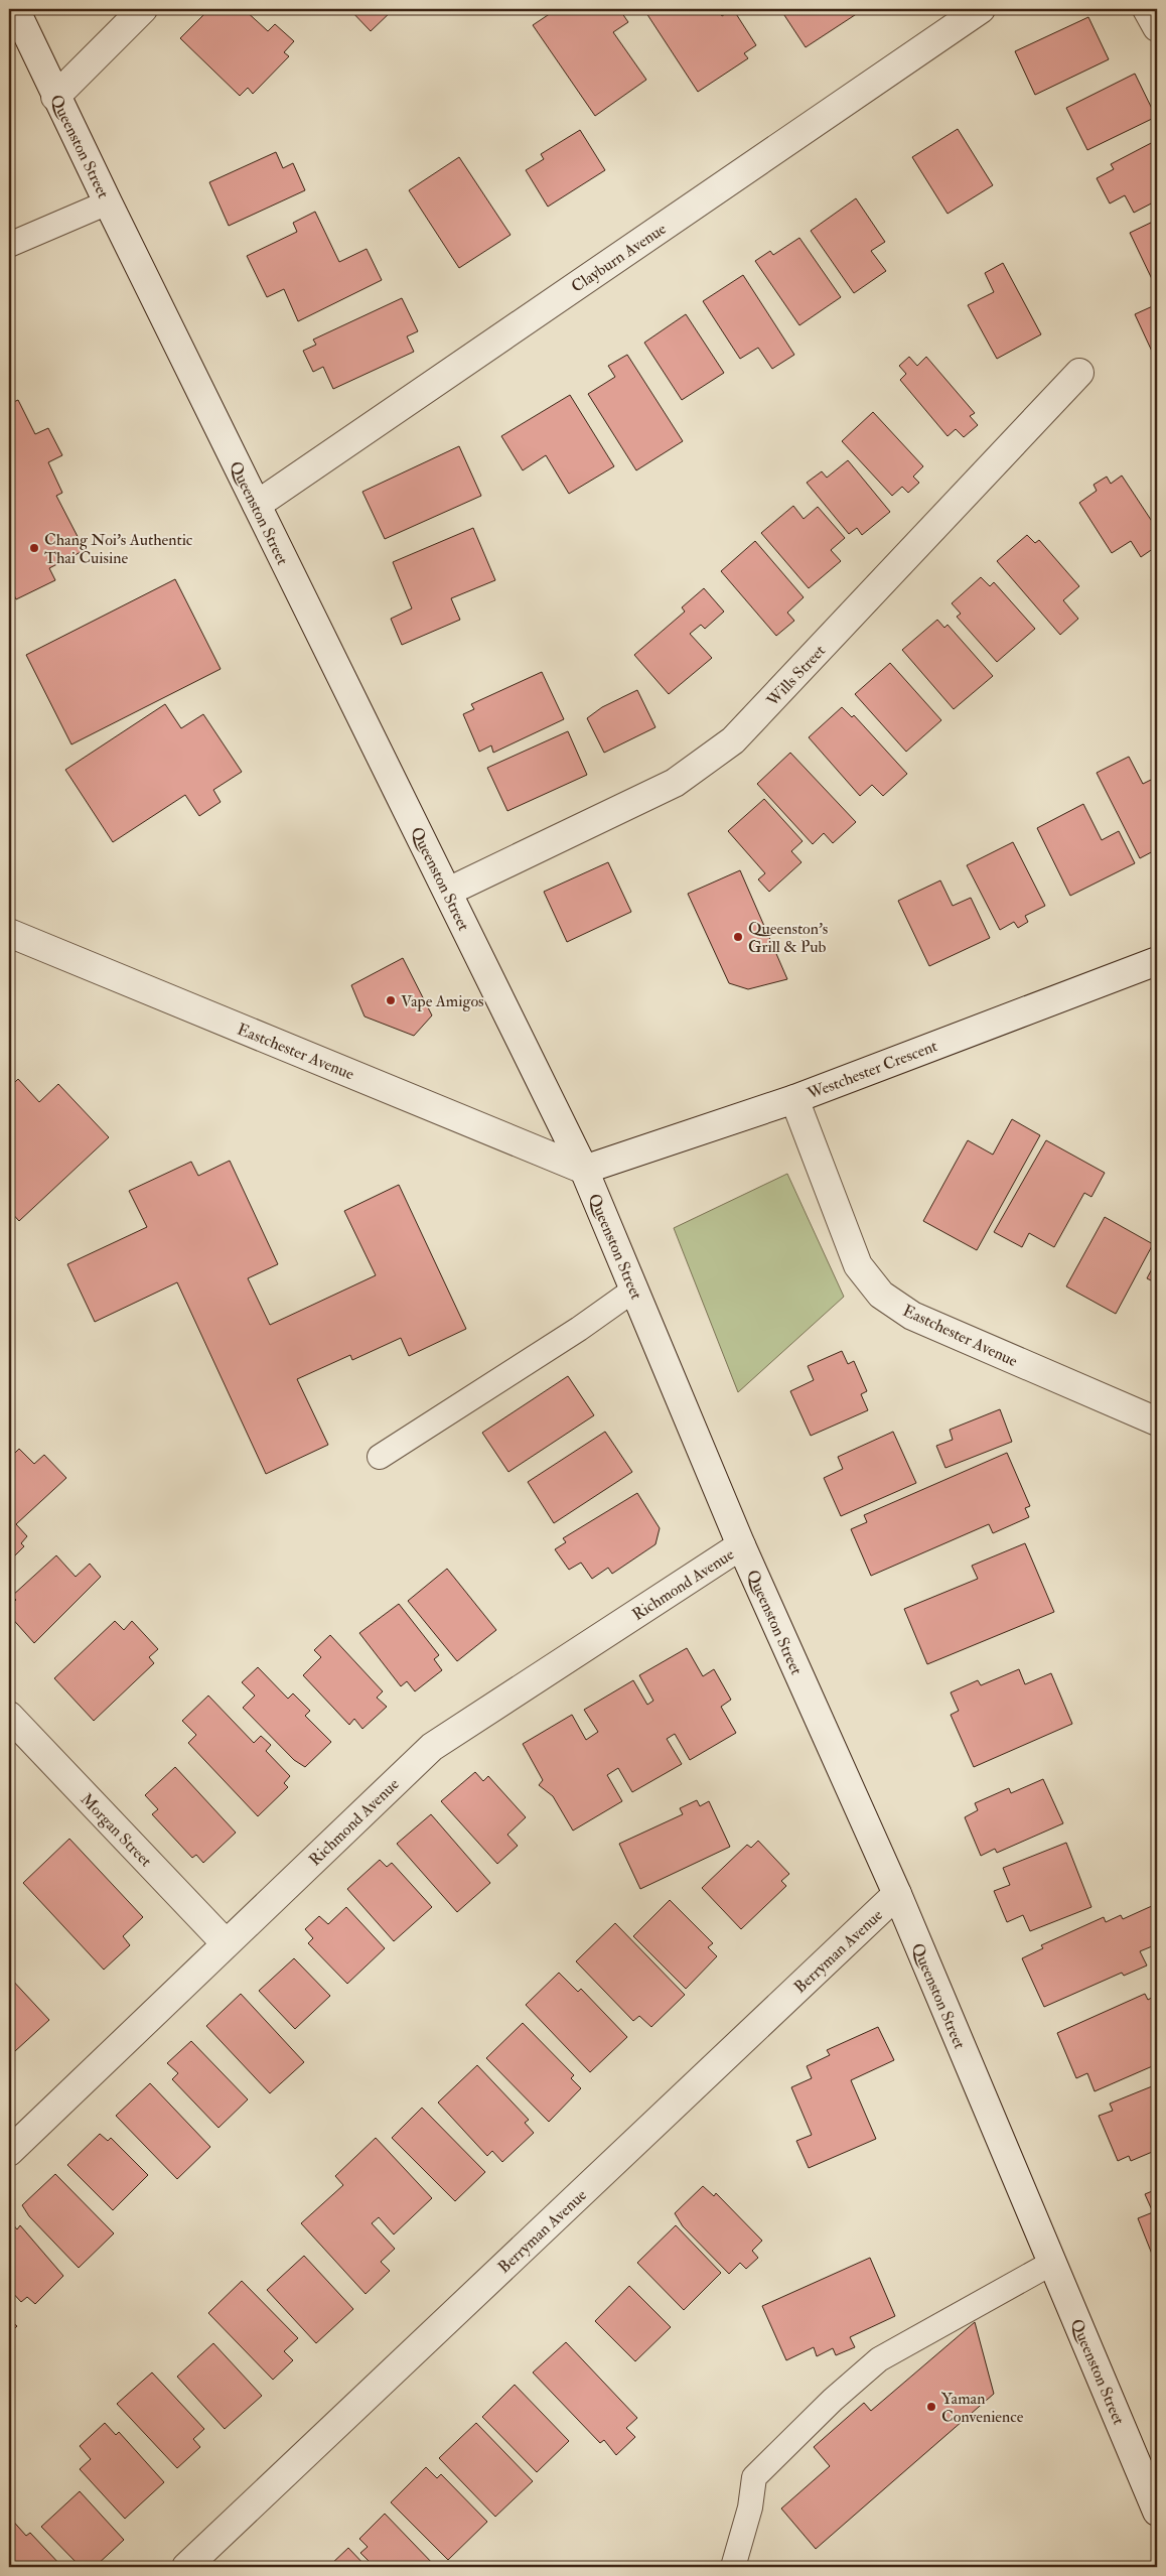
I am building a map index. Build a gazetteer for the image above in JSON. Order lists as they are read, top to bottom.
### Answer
{
  "streets": {
    "street": [
      "Queenston Street",
      "Clayburn Avenue",
      "Wills Street",
      "Eastchester Avenue",
      "Westchester Crescent",
      "Richmond Avenue",
      "Morgan Street",
      "Berryman Avenue"
    ]
  },
  "crossings": [
    ["Queenston Street", "Clayburn Avenue"],
    ["Queenston Street", "Wills Street"],
    ["Queenston Street", "Eastchester Avenue"],
    ["Queenston Street", "Westchester Crescent"],
    ["Queenston Street", "Richmond Avenue"],
    ["Queenston Street", "Berryman Avenue"],
    ["Eastchester Avenue", "Westchester Crescent"],
    ["Richmond Avenue", "Morgan Street"]
  ],
  "places": [
    "Chang Noi's Authentic Thai Cuisine",
    "Queenston's Grill & Pub",
    "Vape Amigos",
    "Yaman Convenience"
  ]
}
